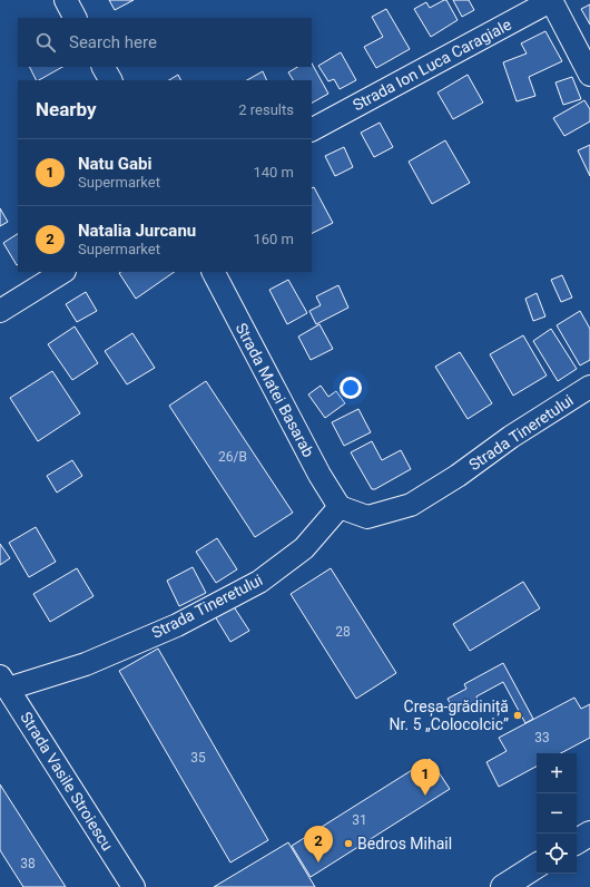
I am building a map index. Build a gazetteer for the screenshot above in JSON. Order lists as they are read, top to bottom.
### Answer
{
  "streets": {
    "street": [
      "Strada Ion Luca Caragiale",
      "Strada Matei Basarab",
      "Strada Tineretului",
      "Strada Vasile Stroiescu"
    ]
  },
  "crossings": [
    ["Strada Matei Basarab", "Strada Tineretului"],
    ["Strada Tineretului", "Strada Vasile Stroiescu"]
  ],
  "places": ["Creșa-grădiniță Nr. 5 „Colocolcic”", "Bedros Mihail"],
  "house_numbers": [
    "26/B",
    "28",
    "33",
    "35",
    "31",
    "38"
  ],
  "page": {
    "search": "Search here",
    "heading": ["Nearby", "2 results"],
    "list": [
      {
        "mark": "1",
        "name": "Natu Gabi",
        "note": "Supermarket",
        "value": "140 m"
      },
      {
        "mark": "2",
        "name": "Natalia Jurcanu",
        "note": "Supermarket",
        "value": "160 m"
      }
    ],
    "map_buttons": ["+", "−"],
    "pins": ["1", "2"]
  }
}
